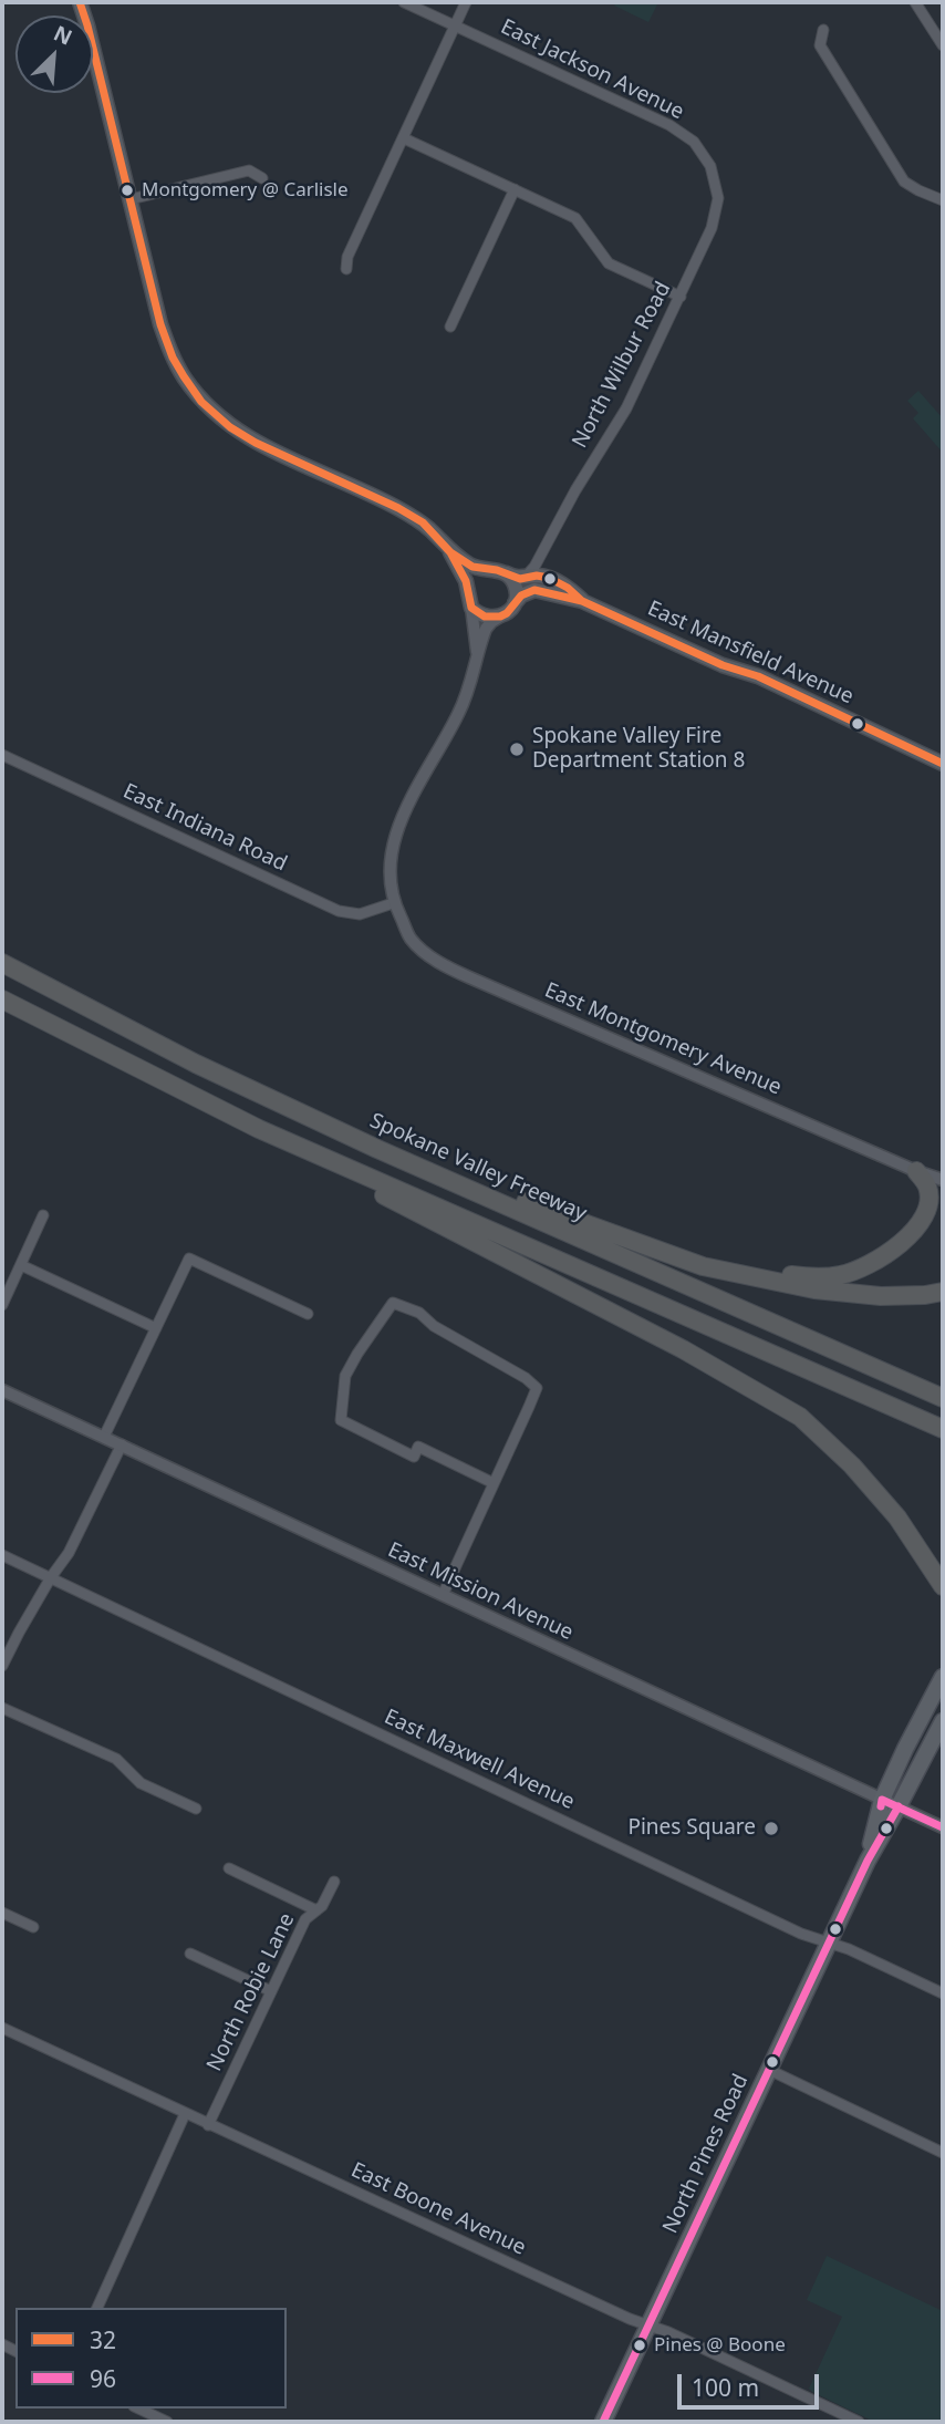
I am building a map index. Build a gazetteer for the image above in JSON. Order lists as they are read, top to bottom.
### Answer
{
  "streets": {
    "highway": ["Spokane Valley Freeway"],
    "main road": ["East Mansfield Avenue", "North Pines Road"],
    "street": [
      "East Jackson Avenue",
      "North Wilbur Road",
      "East Indiana Road",
      "East Montgomery Avenue",
      "East Mission Avenue",
      "East Maxwell Avenue",
      "North Robie Lane",
      "East Boone Avenue"
    ]
  },
  "crossings": [
    ["East Jackson Avenue", "North Wilbur Road"],
    ["East Indiana Road", "East Montgomery Avenue"],
    ["East Mission Avenue", "North Pines Road"],
    ["East Maxwell Avenue", "North Pines Road"],
    ["North Robie Lane", "East Boone Avenue"],
    ["North Pines Road", "East Boone Avenue"]
  ],
  "places": [
    "Montgomery @ Carlisle",
    "Spokane Valley Fire Department Station 8",
    "Pines Square",
    "Pines @ Boone"
  ],
  "lines": ["transit line 32", "transit line 96"],
  "legend": ["32", "96"],
  "scale_bar": "100 m",
  "north": "top right"
}
